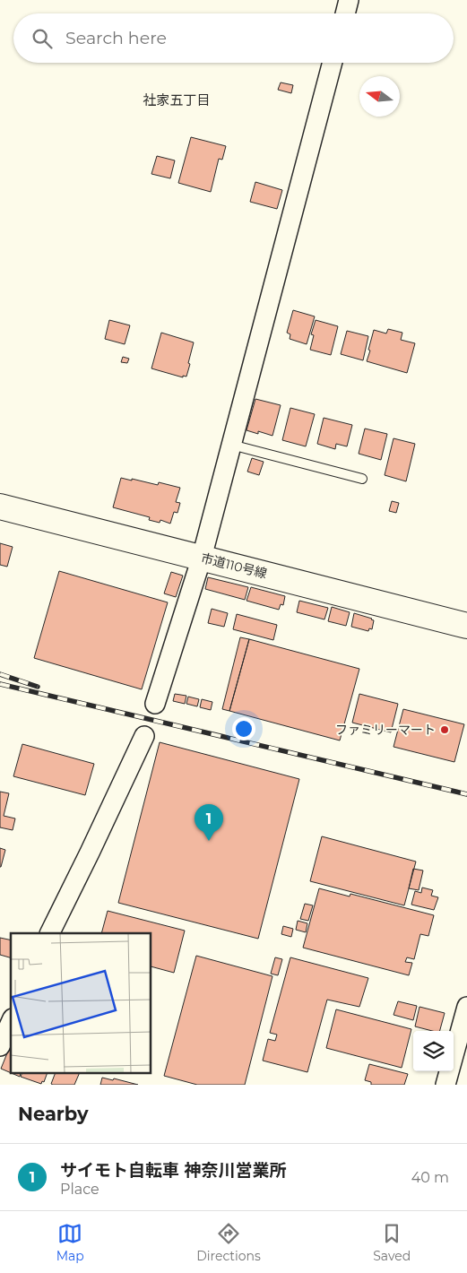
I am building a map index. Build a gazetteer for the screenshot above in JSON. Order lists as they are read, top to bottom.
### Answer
{
  "streets": {
    "street": ["市道110号線"]
  },
  "districts": ["社家五丁目"],
  "places": ["ファミリーマート"],
  "north": "left",
  "page": {
    "search": "Search here",
    "pins": "1",
    "heading": "Nearby",
    "list": [
      {
        "mark": "1",
        "name": "サイモト自転車 神奈川営業所",
        "note": "Place",
        "value": "40 m"
      }
    ],
    "nav": ["Map", "Directions", "Saved"]
  }
}
